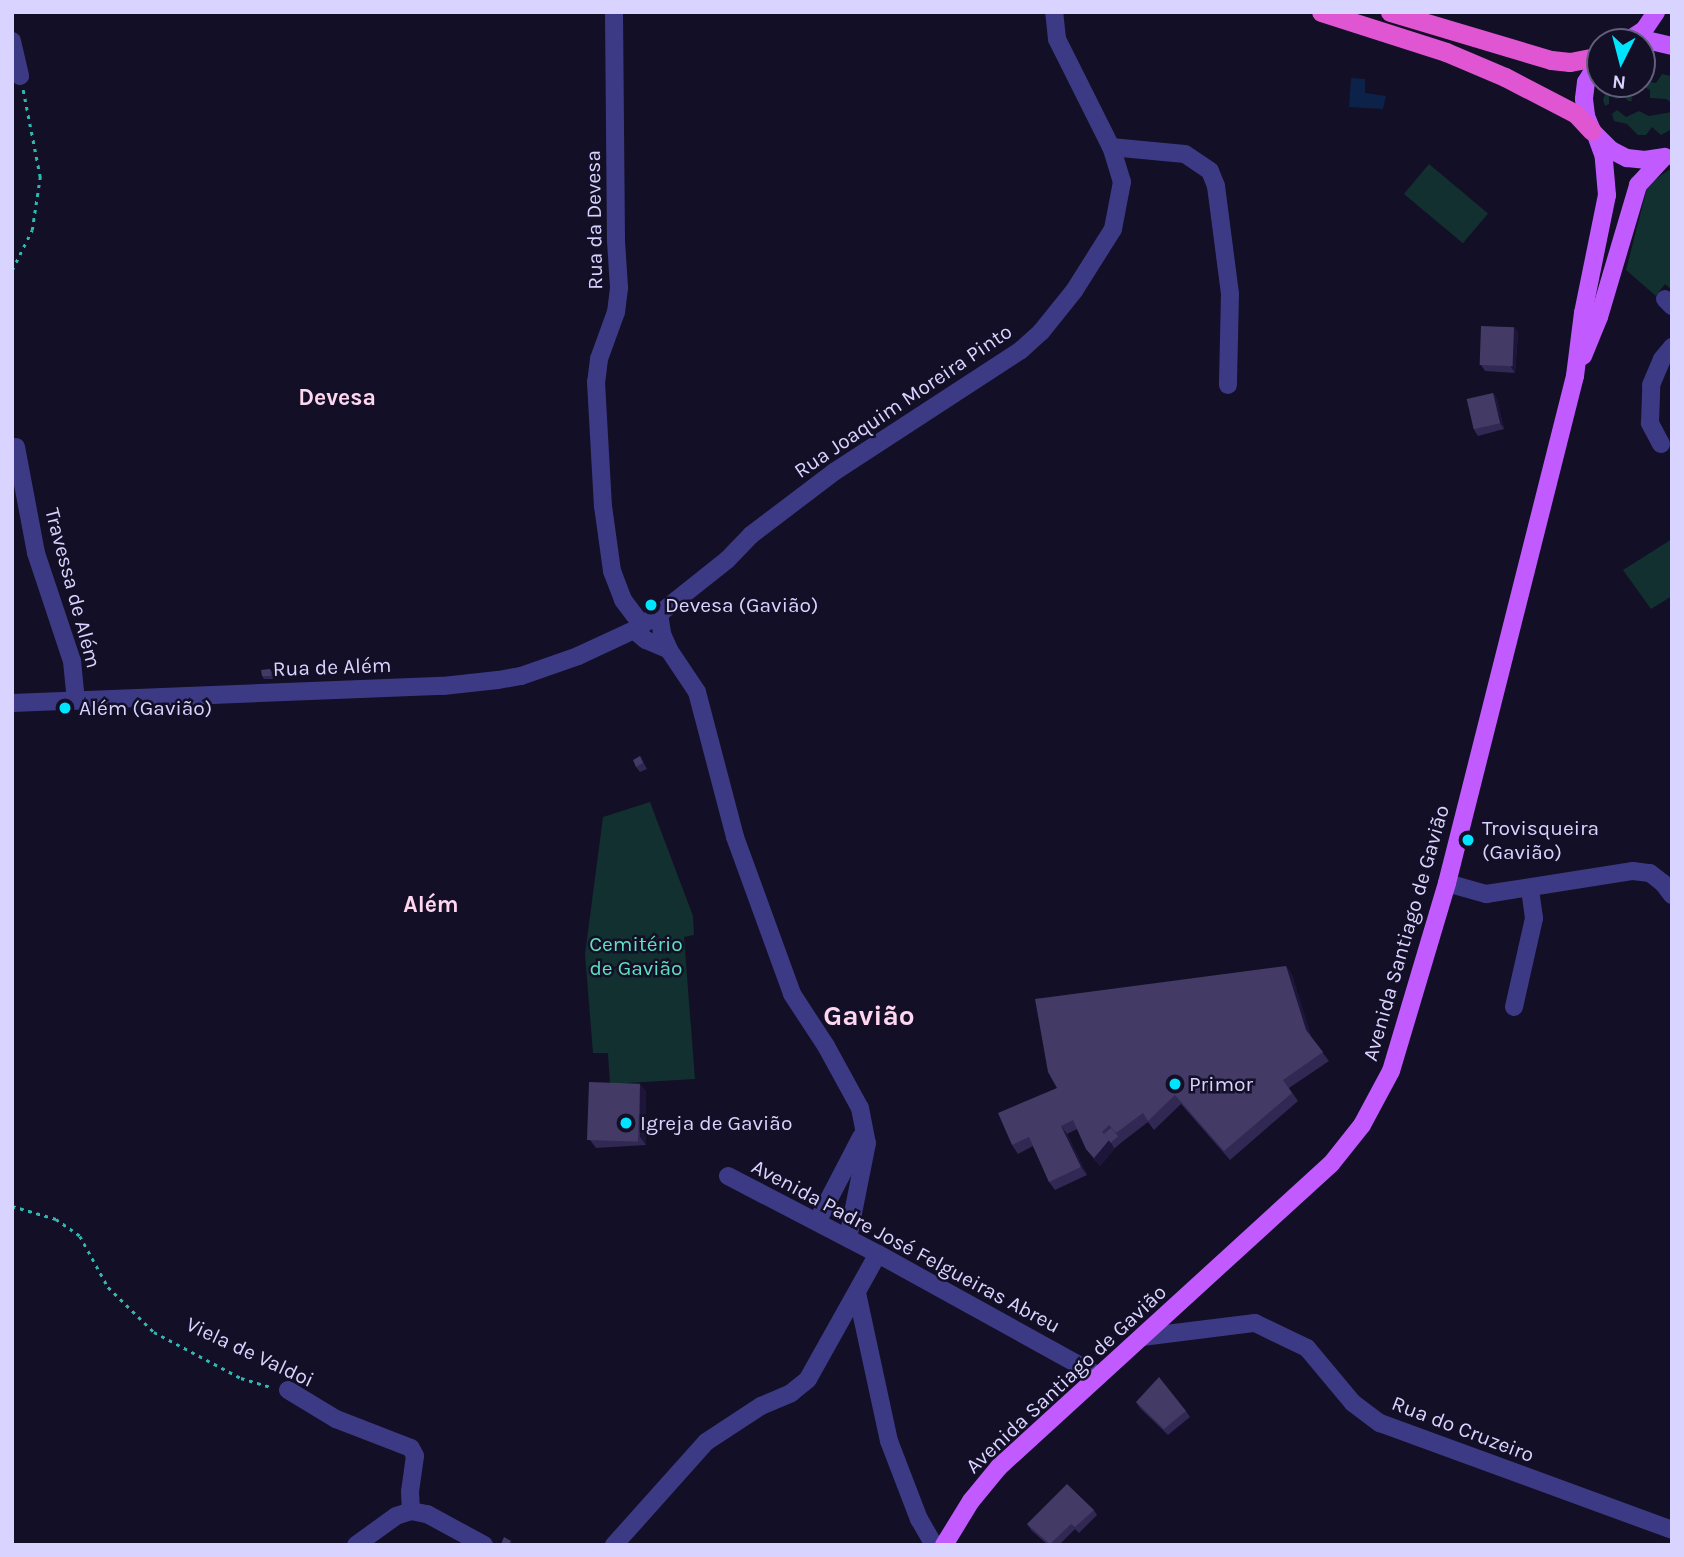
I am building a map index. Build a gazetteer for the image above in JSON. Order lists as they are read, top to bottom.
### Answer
{
  "streets": {
    "main road": ["Avenida Santiago de Gavião"],
    "street": [
      "Rua da Devesa",
      "Rua Joaquim Moreira Pinto",
      "Travessa de Além",
      "Rua de Além",
      "Avenida Padre José Felgueiras Abreu",
      "Viela de Valdoi",
      "Rua do Cruzeiro"
    ]
  },
  "crossings": [
    ["Rua da Devesa", "Rua Joaquim Moreira Pinto"],
    ["Rua da Devesa", "Rua de Além"],
    ["Rua Joaquim Moreira Pinto", "Rua de Além"],
    ["Travessa de Além", "Rua de Além"],
    ["Avenida Santiago de Gavião", "Avenida Padre José Felgueiras Abreu"],
    ["Avenida Santiago de Gavião", "Rua do Cruzeiro"]
  ],
  "districts": ["Devesa", "Além", "Gavião"],
  "parks": ["Cemitério de Gavião"],
  "places": [
    "Devesa (Gavião)",
    "Além (Gavião)",
    "Trovisqueira (Gavião)",
    "Primor",
    "Igreja de Gavião"
  ],
  "north": "bottom"
}
